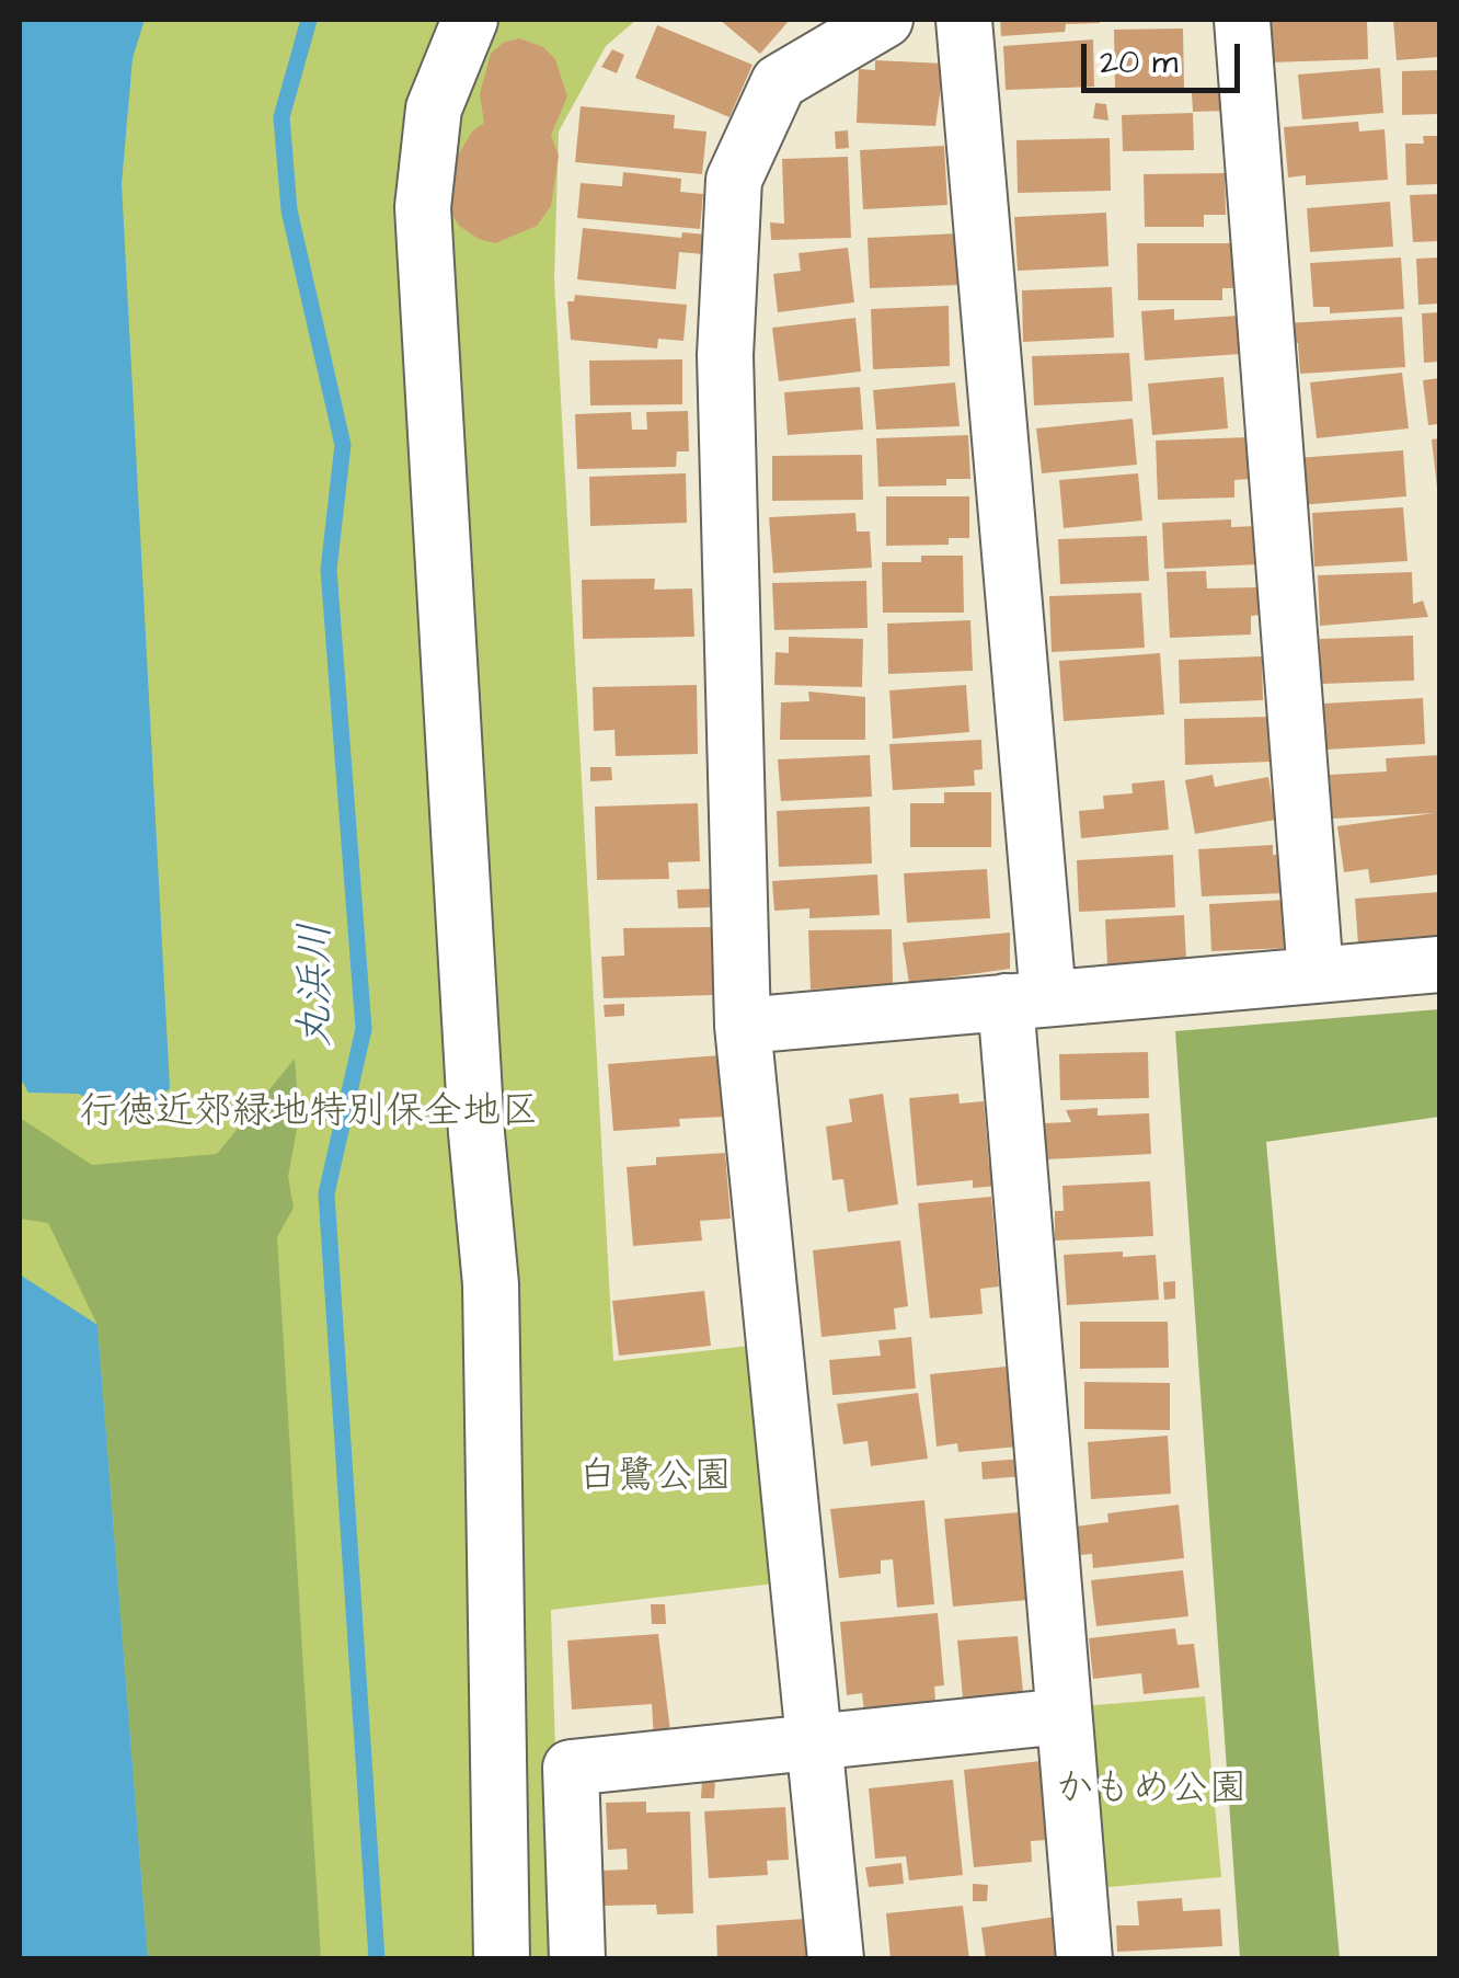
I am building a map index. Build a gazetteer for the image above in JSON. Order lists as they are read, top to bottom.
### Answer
{
  "water": ["丸浜川"],
  "parks": ["行徳近郊緑地特別保全地区", "白鷺公園", "かもめ公園"],
  "scale_bar": "20 m"
}
